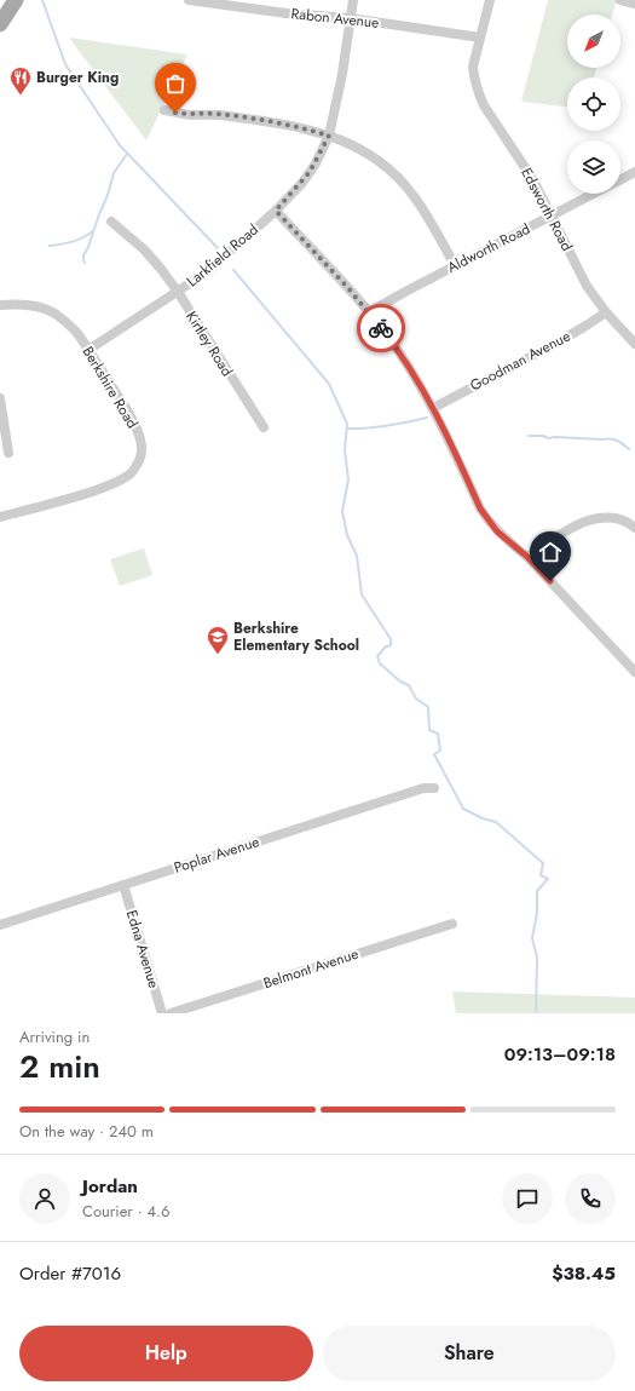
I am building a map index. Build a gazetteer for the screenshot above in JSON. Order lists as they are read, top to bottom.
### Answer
{
  "streets": {
    "street": [
      "Rabon Avenue",
      "Edsworth Road",
      "Aldworth Road",
      "Larkfield Road",
      "Kirtley Road",
      "Goodman Avenue",
      "Berkshire Road",
      "Poplar Avenue",
      "Edna Avenue",
      "Belmont Avenue"
    ]
  },
  "crossings": [
    ["Rabon Avenue", "Edsworth Road"],
    ["Rabon Avenue", "Larkfield Road"],
    ["Edsworth Road", "Aldworth Road"],
    ["Edsworth Road", "Goodman Avenue"],
    ["Larkfield Road", "Kirtley Road"],
    ["Larkfield Road", "Berkshire Road"],
    ["Poplar Avenue", "Edna Avenue"]
  ],
  "places": {
    "restaurant": ["Burger King"],
    "school or university": ["Berkshire Elementary School"]
  },
  "north": "bottom left",
  "page": {
    "heading": ["2 min", "Arriving in", "09:13–09:18"],
    "panel": [
      "Jordan",
      "Courier · 4.6",
      "Order #7016",
      "$38.45"
    ],
    "bar": "On the way · 240 m",
    "buttons": ["Help", "Share"]
  }
}
